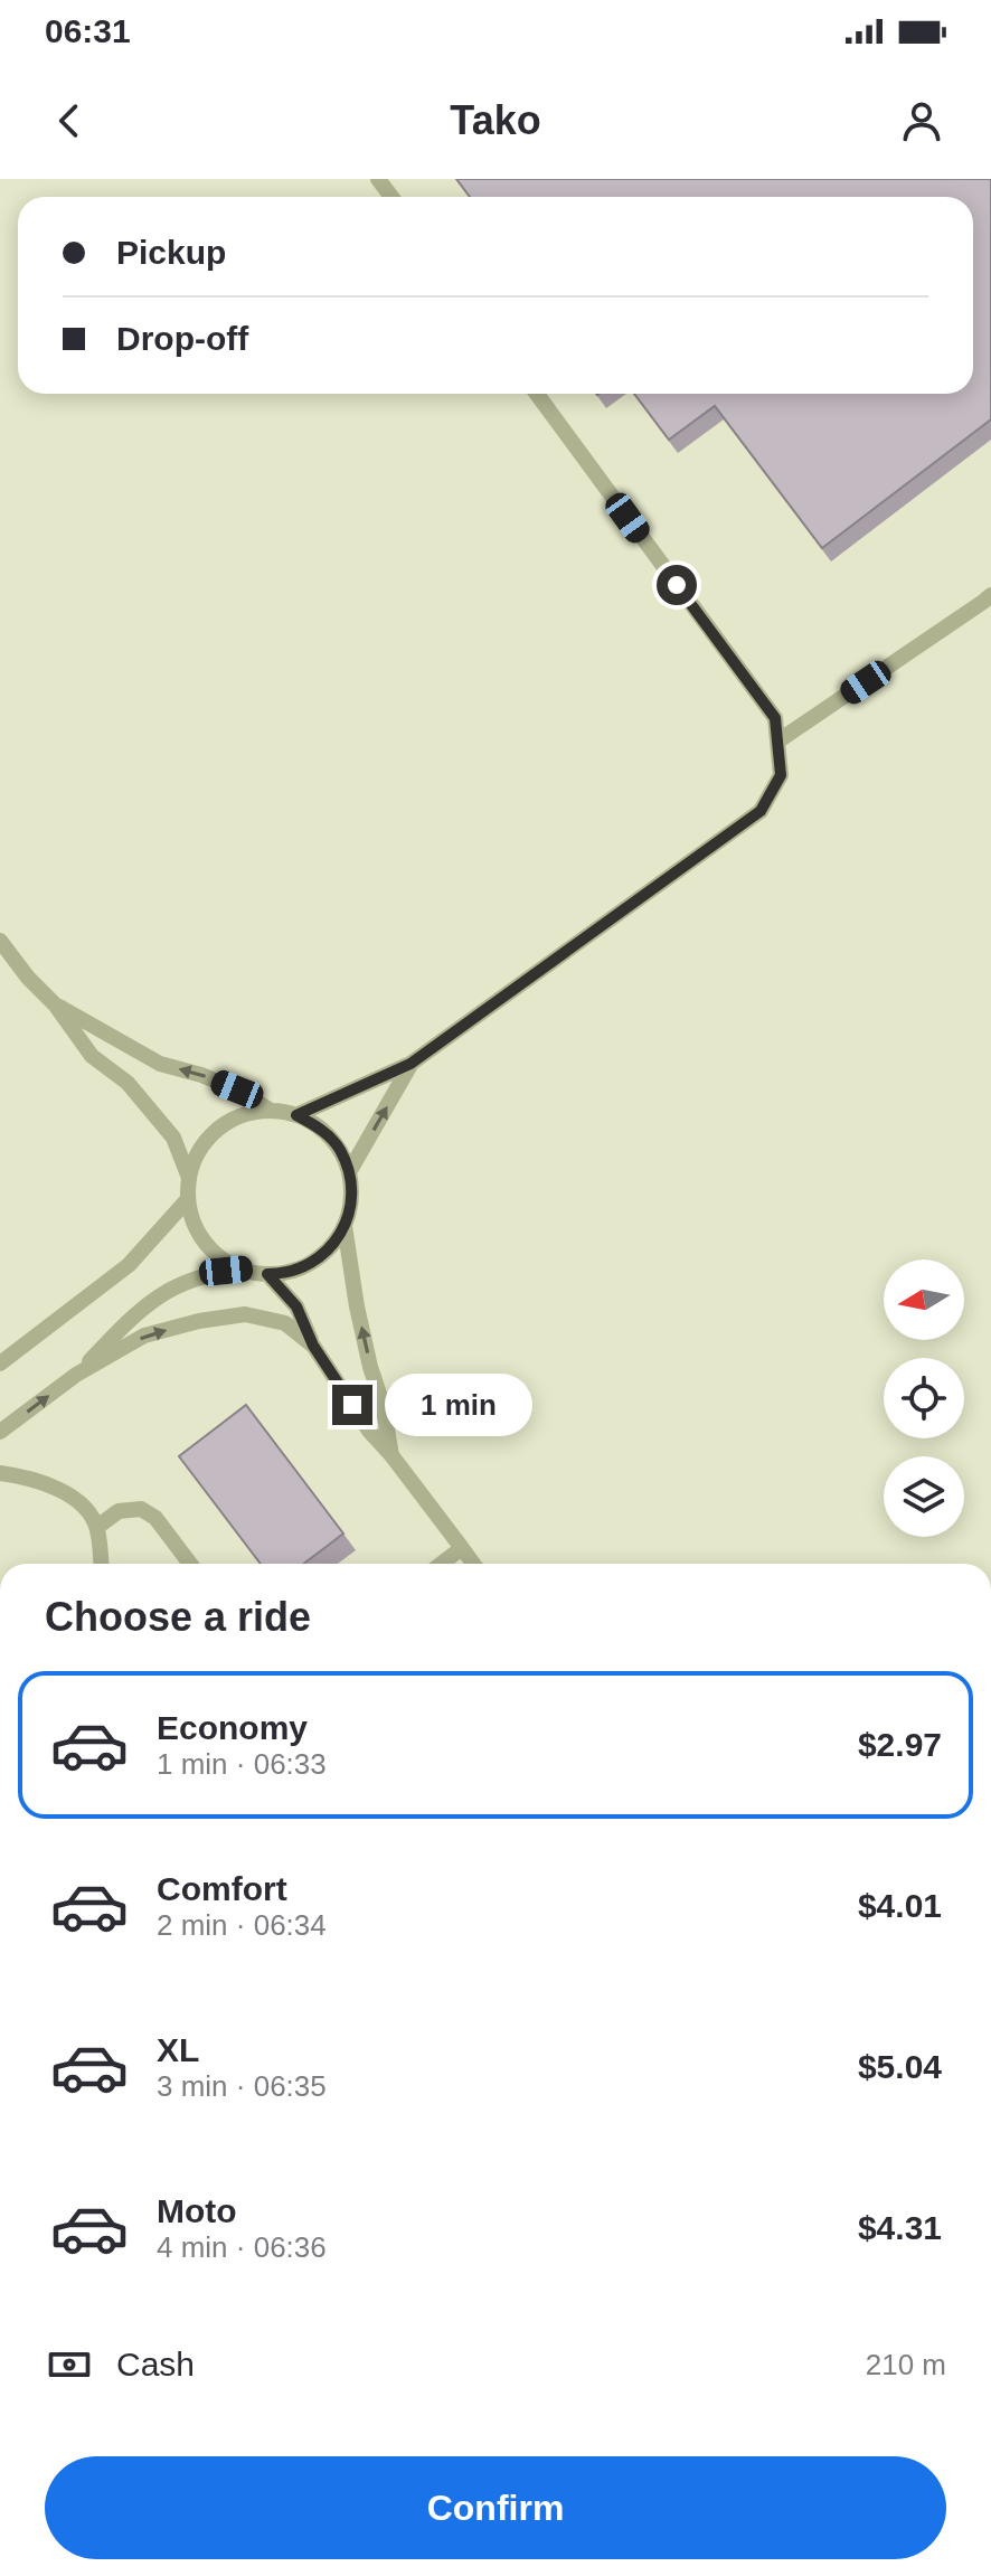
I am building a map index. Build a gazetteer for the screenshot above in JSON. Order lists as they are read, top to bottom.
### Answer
{
  "north": "left",
  "page": {
    "status": "06:31",
    "header": "Tako",
    "banner": ["Pickup", "Drop-off"],
    "bubble": "1 min",
    "heading": "Choose a ride",
    "list": [
      {
        "name": "Economy",
        "note": "1 min · 06:33",
        "value": "$2.97"
      },
      {
        "name": "Comfort",
        "note": "2 min · 06:34",
        "value": "$4.01"
      },
      {
        "name": "XL",
        "note": "3 min · 06:35",
        "value": "$5.04"
      },
      {
        "name": "Moto",
        "note": "4 min · 06:36",
        "value": "$4.31"
      }
    ],
    "pay": ["Cash", "210 m"],
    "buttons": "Confirm"
  }
}
